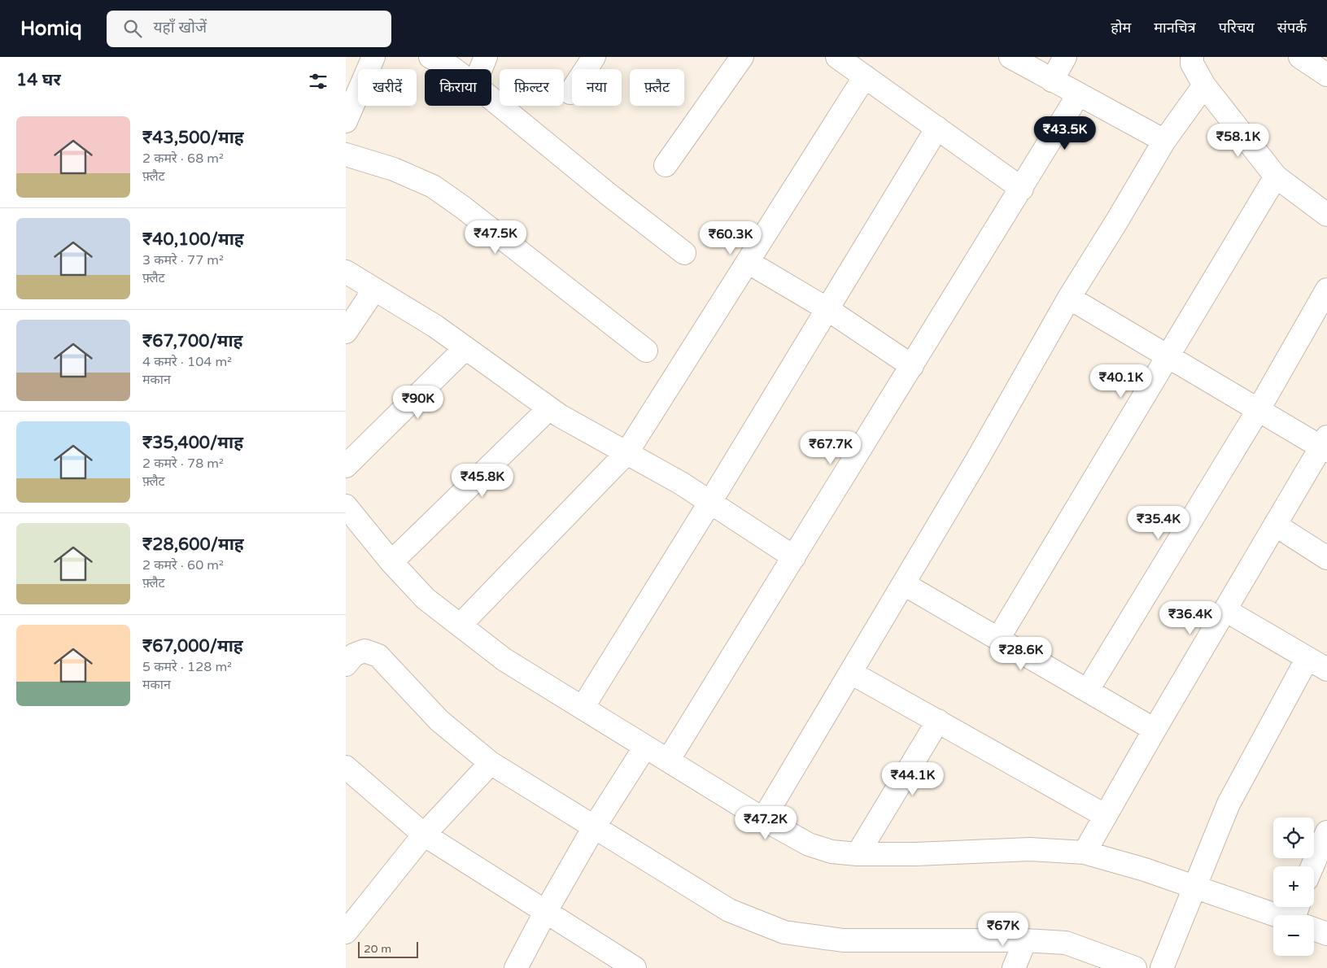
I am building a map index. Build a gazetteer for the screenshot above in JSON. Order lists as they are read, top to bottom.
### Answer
{
  "scale_bar": "20 m",
  "page": {
    "header": "Homiq",
    "search": "यहाँ खोजें",
    "nav": [
      "होम",
      "मानचित्र",
      "परिचय",
      "संपर्क"
    ],
    "heading": "14 घर",
    "chip": [
      "खरीदें",
      "किराया",
      "फ़िल्टर",
      "नया",
      "फ़्लैट"
    ],
    "list": [
      {
        "name": "₹43,500/माह",
        "note": "2 कमरे · 68 m² · फ़्लैट"
      },
      {
        "name": "₹40,100/माह",
        "note": "3 कमरे · 77 m² · फ़्लैट"
      },
      {
        "name": "₹67,700/माह",
        "note": "4 कमरे · 104 m² · मकान"
      },
      {
        "name": "₹35,400/माह",
        "note": "2 कमरे · 78 m² · फ़्लैट"
      },
      {
        "name": "₹28,600/माह",
        "note": "2 कमरे · 60 m² · फ़्लैट"
      },
      {
        "name": "₹67,000/माह",
        "note": "5 कमरे · 128 m² · मकान"
      }
    ],
    "price": [
      "₹43.5K",
      "₹58.1K",
      "₹47.5K",
      "₹60.3K",
      "₹40.1K",
      "₹90K",
      "₹67.7K",
      "₹45.8K",
      "₹35.4K",
      "₹36.4K",
      "₹28.6K",
      "₹44.1K",
      "₹47.2K",
      "₹67K"
    ],
    "map_buttons": ["+", "−"],
    "scale": "20 m"
  }
}
